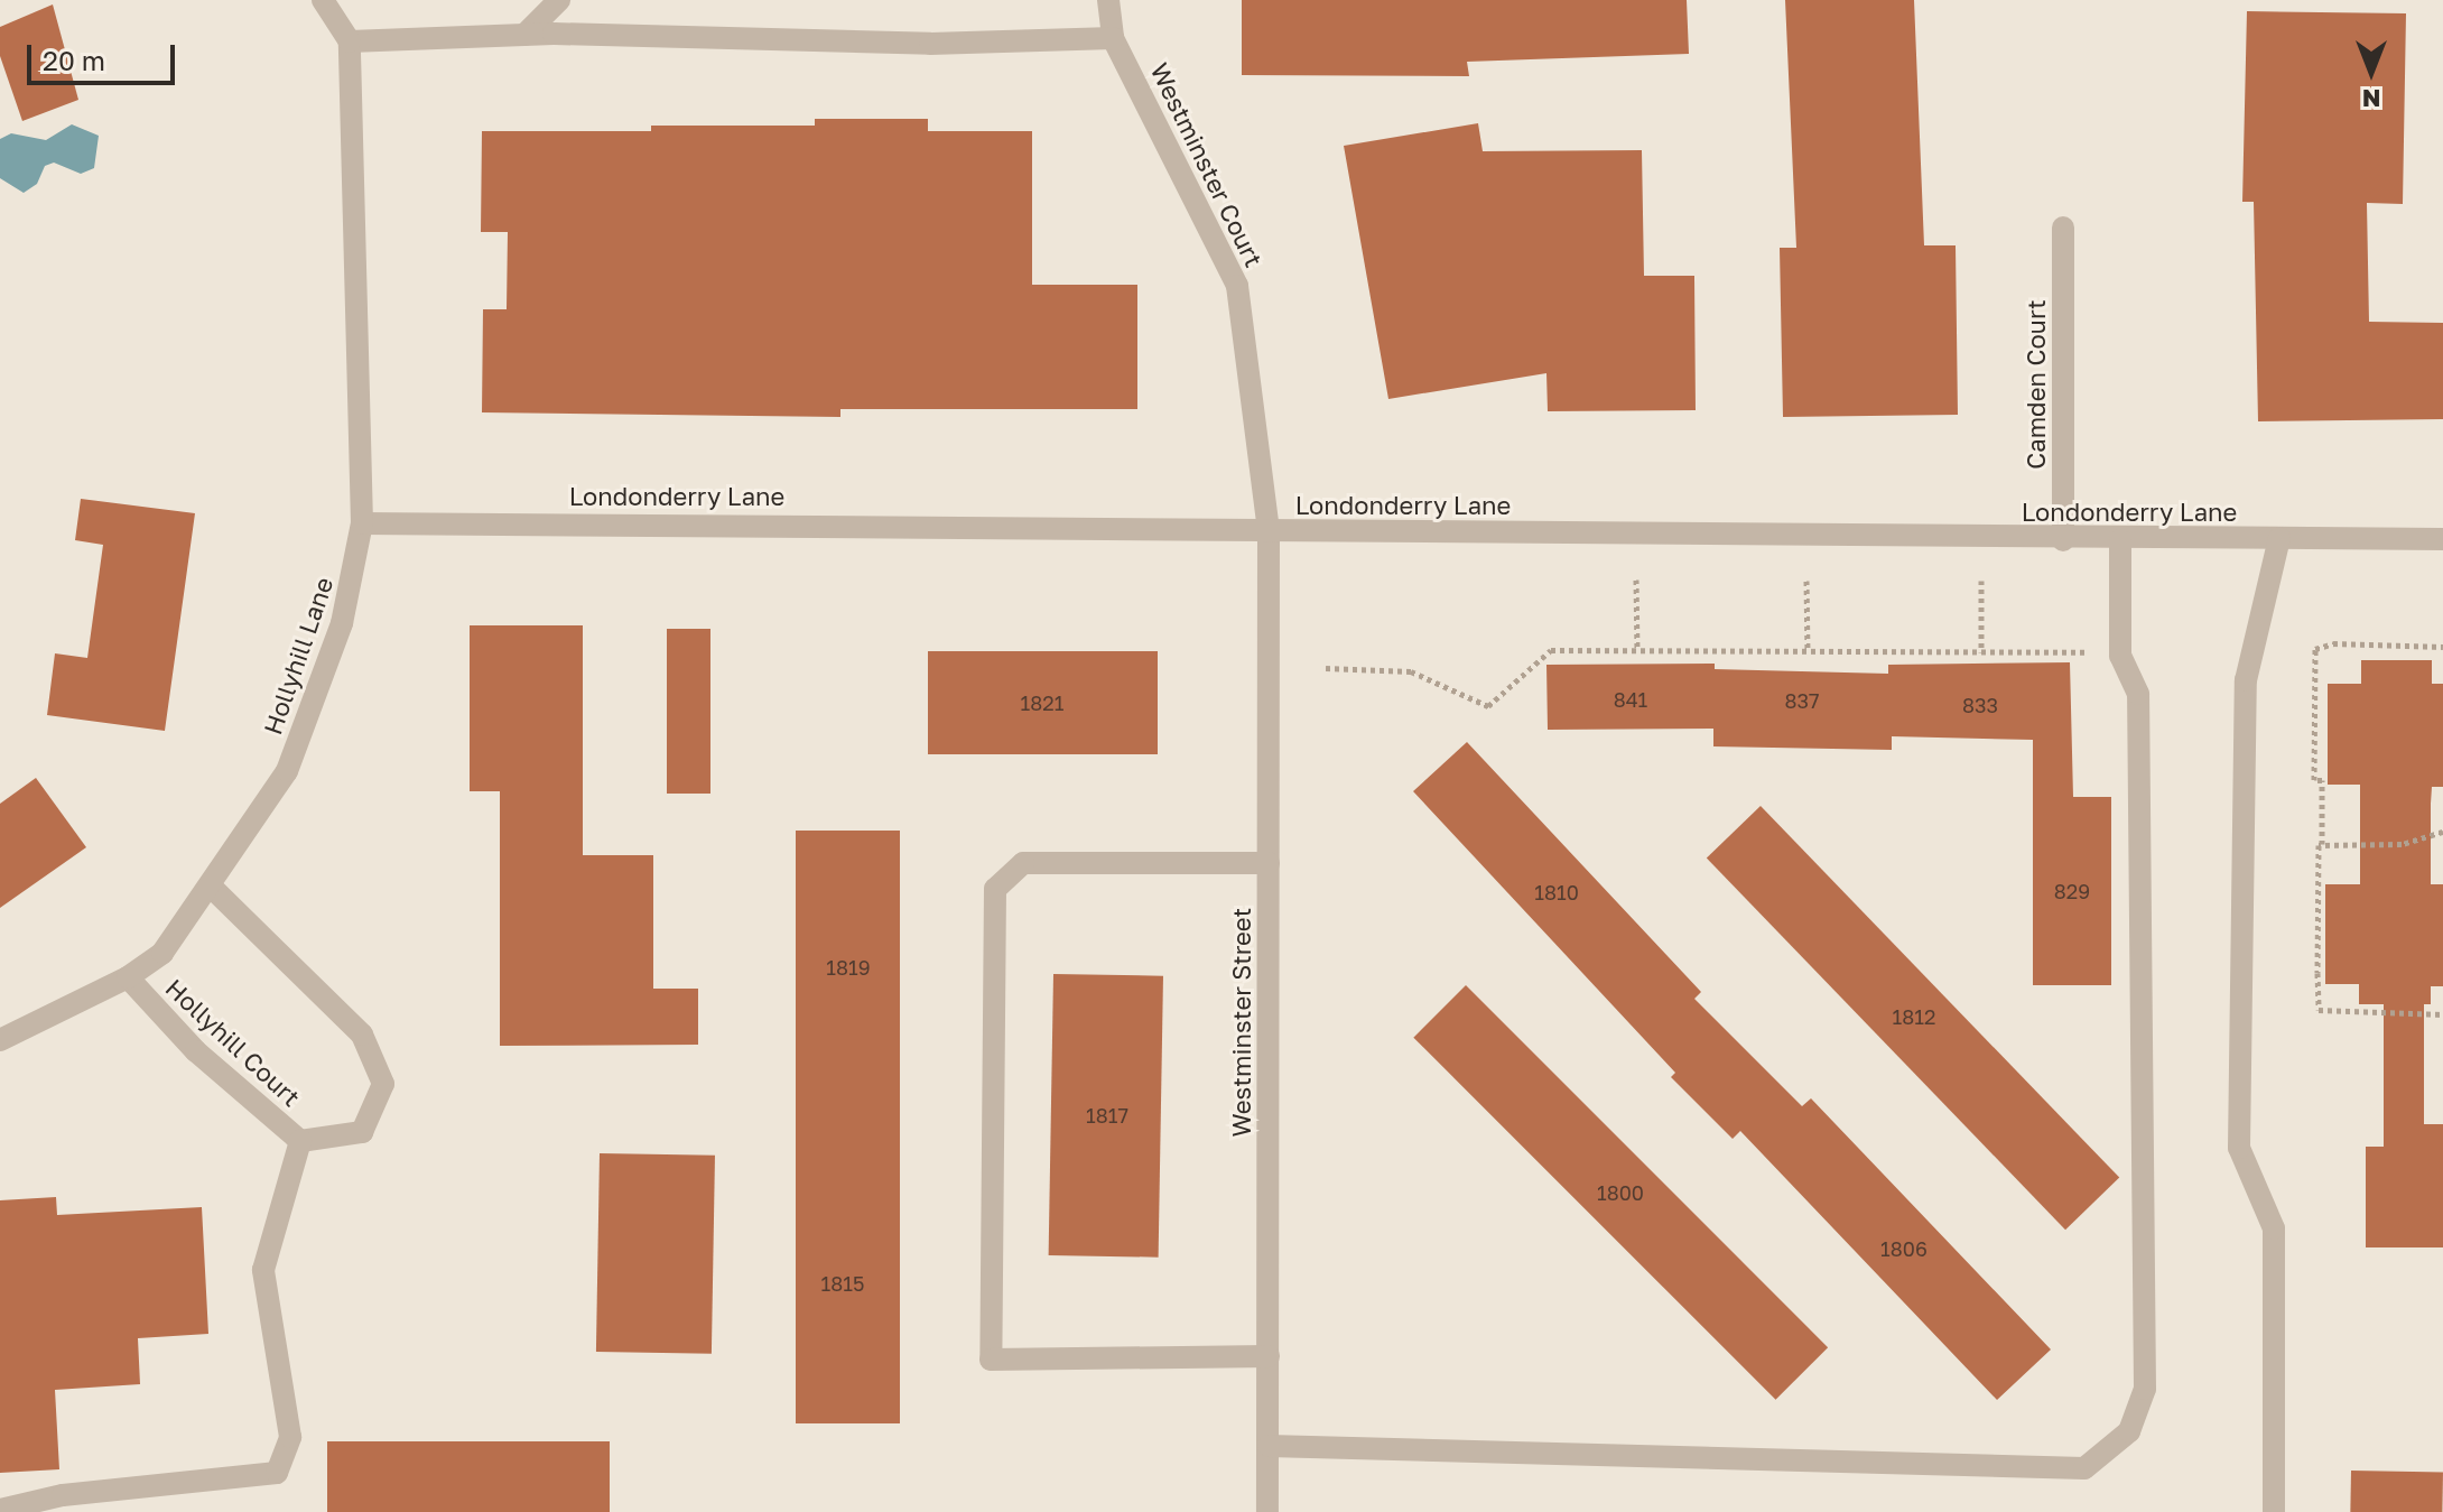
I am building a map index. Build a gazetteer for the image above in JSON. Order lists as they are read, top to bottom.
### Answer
{
  "streets": {
    "street": [
      "Westminster Court",
      "Camden Court",
      "Londonderry Lane",
      "Hollyhill Lane",
      "Westminster Street",
      "Hollyhill Court"
    ]
  },
  "crossings": [
    ["Westminster Court", "Londonderry Lane"],
    ["Westminster Court", "Westminster Street"],
    ["Camden Court", "Londonderry Lane"],
    ["Londonderry Lane", "Hollyhill Lane"],
    ["Londonderry Lane", "Westminster Street"],
    ["Hollyhill Lane", "Hollyhill Court"]
  ],
  "house_numbers": [
    "841",
    "837",
    "1821",
    "833",
    "829",
    "1810",
    "1819",
    "1812",
    "1817",
    "1800",
    "1806",
    "1815"
  ],
  "scale_bar": "20 m",
  "north": "bottom"
}
